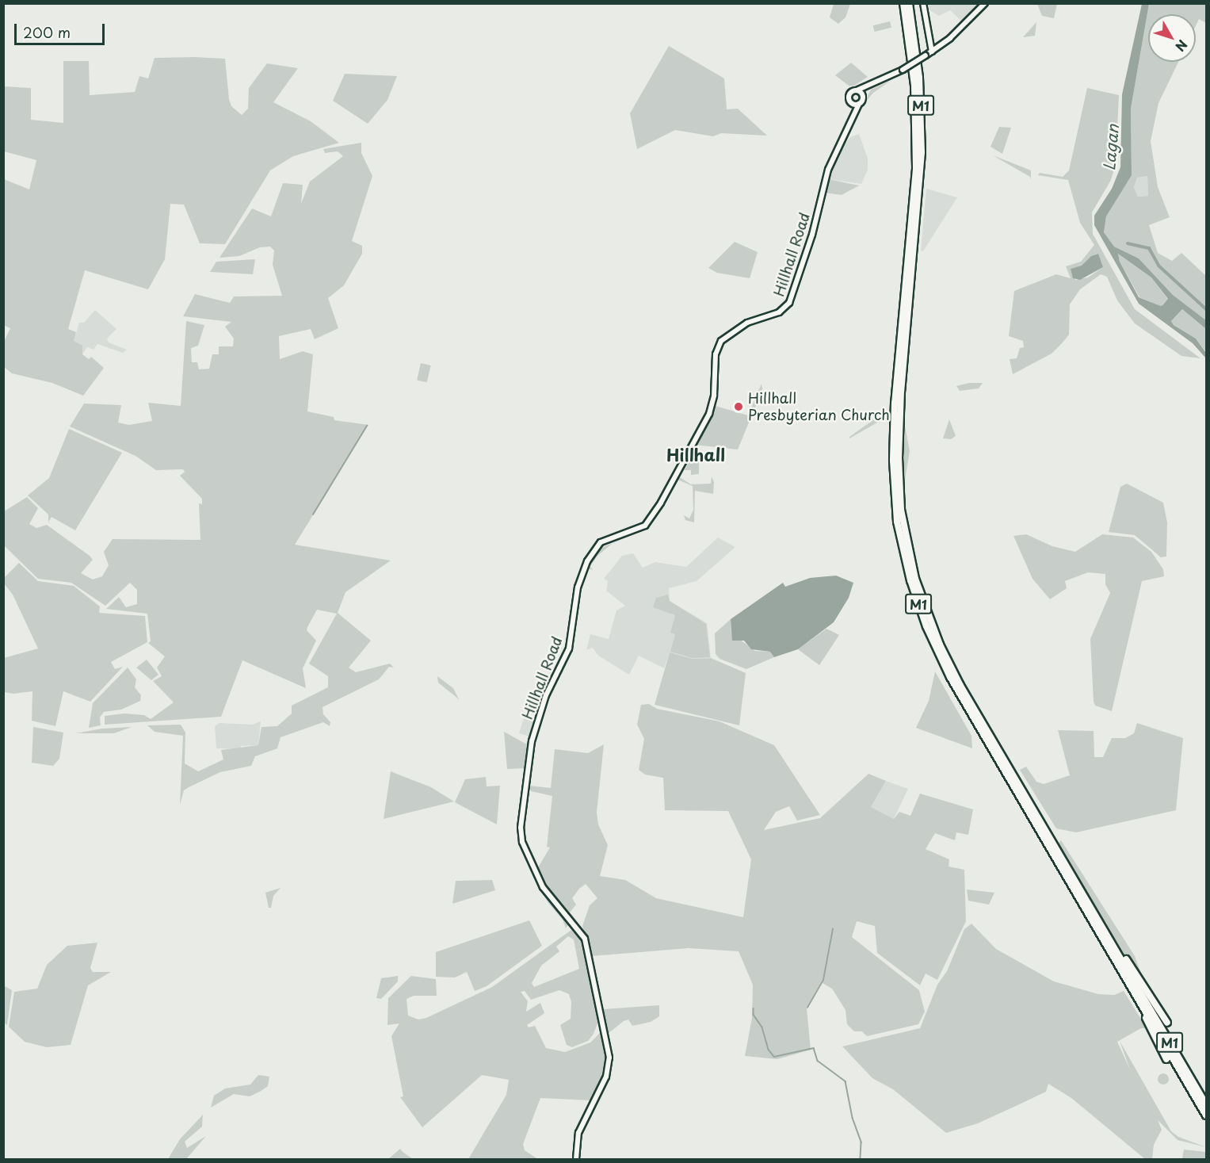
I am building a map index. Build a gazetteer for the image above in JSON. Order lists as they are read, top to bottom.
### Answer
{
  "streets": {
    "highway": ["M1"],
    "main road": ["Hillhall Road"]
  },
  "districts": ["Hillhall"],
  "water": ["Lagan"],
  "places": ["Hillhall Presbyterian Church"],
  "scale_bar": "200 m",
  "north": "bottom right"
}
